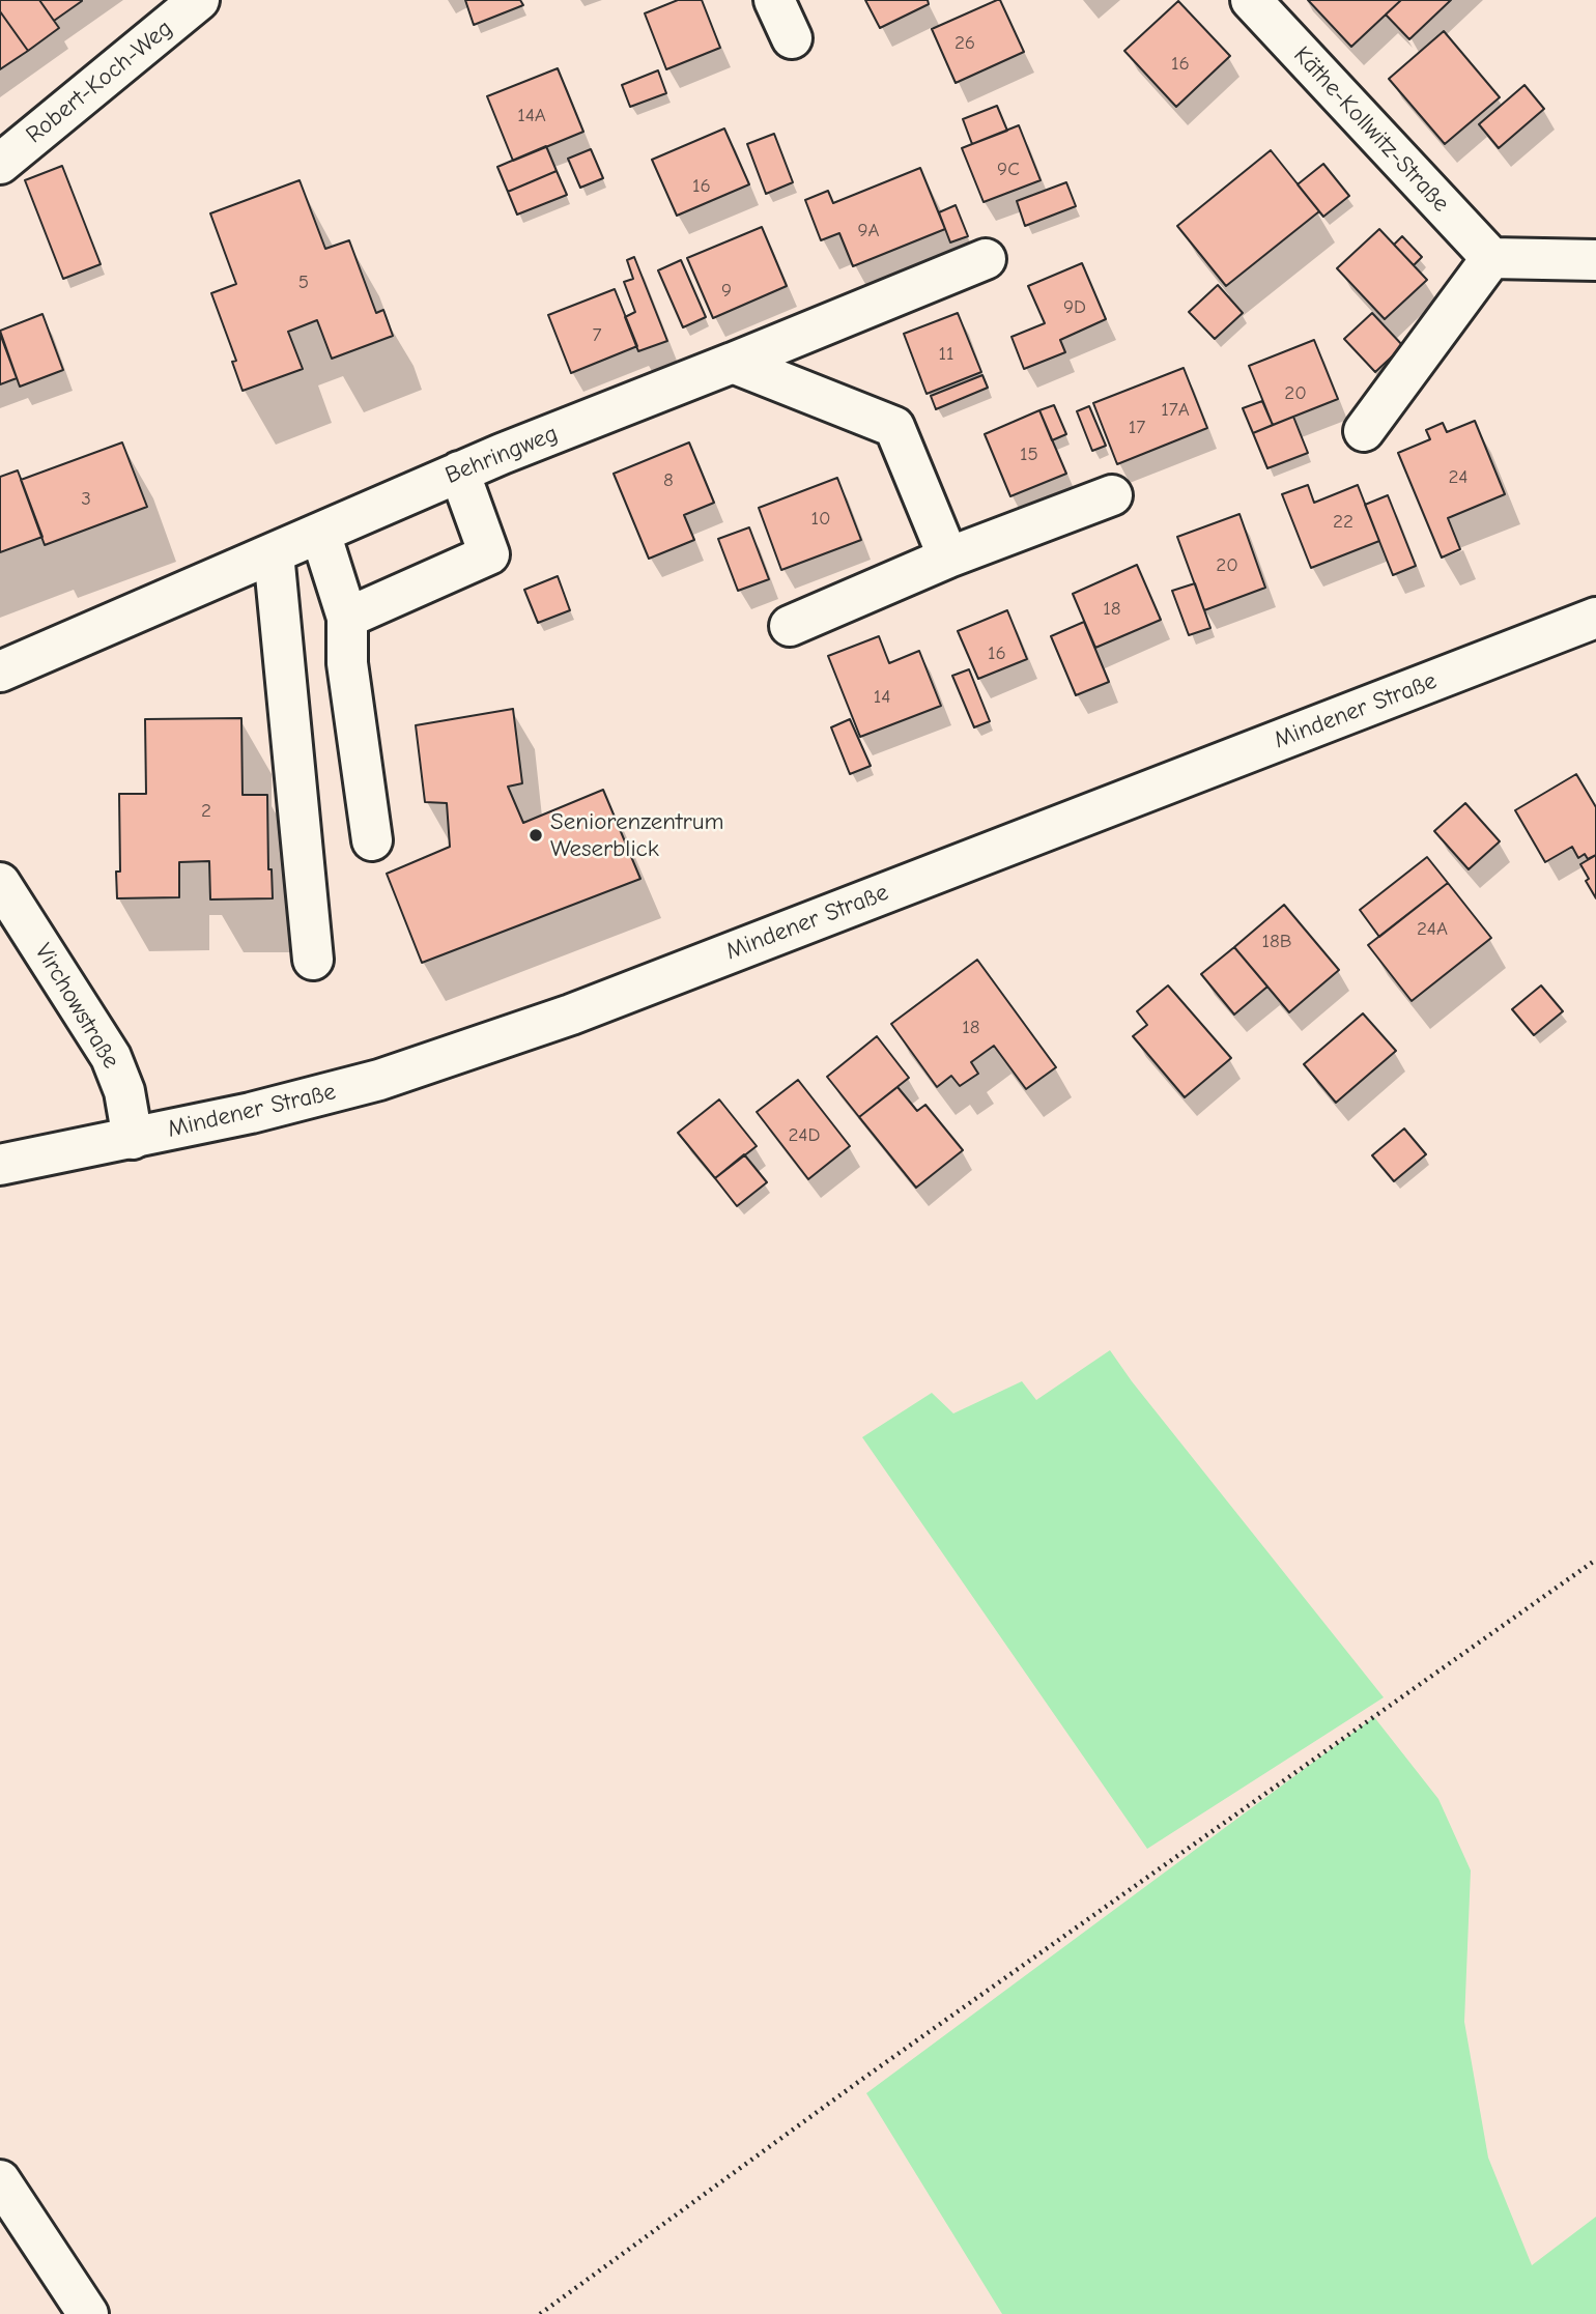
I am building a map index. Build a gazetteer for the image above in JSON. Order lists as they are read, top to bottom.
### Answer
{
  "streets": {
    "street": [
      "Robert-Koch-Weg",
      "Käthe-Kollwitz-Straße",
      "Behringweg",
      "Mindener Straße",
      "Virchowstraße"
    ]
  },
  "crossings": [
    ["Mindener Straße", "Virchowstraße"]
  ],
  "places": ["Seniorenzentrum Weserblick"],
  "house_numbers": [
    "26",
    "16",
    "14A",
    "9C",
    "16",
    "9A",
    "5",
    "9",
    "9D",
    "7",
    "11",
    "20",
    "17A",
    "17",
    "15",
    "24",
    "8",
    "3",
    "10",
    "22",
    "20",
    "18",
    "16",
    "14",
    "2",
    "24A",
    "18B",
    "18",
    "24D"
  ]
}
